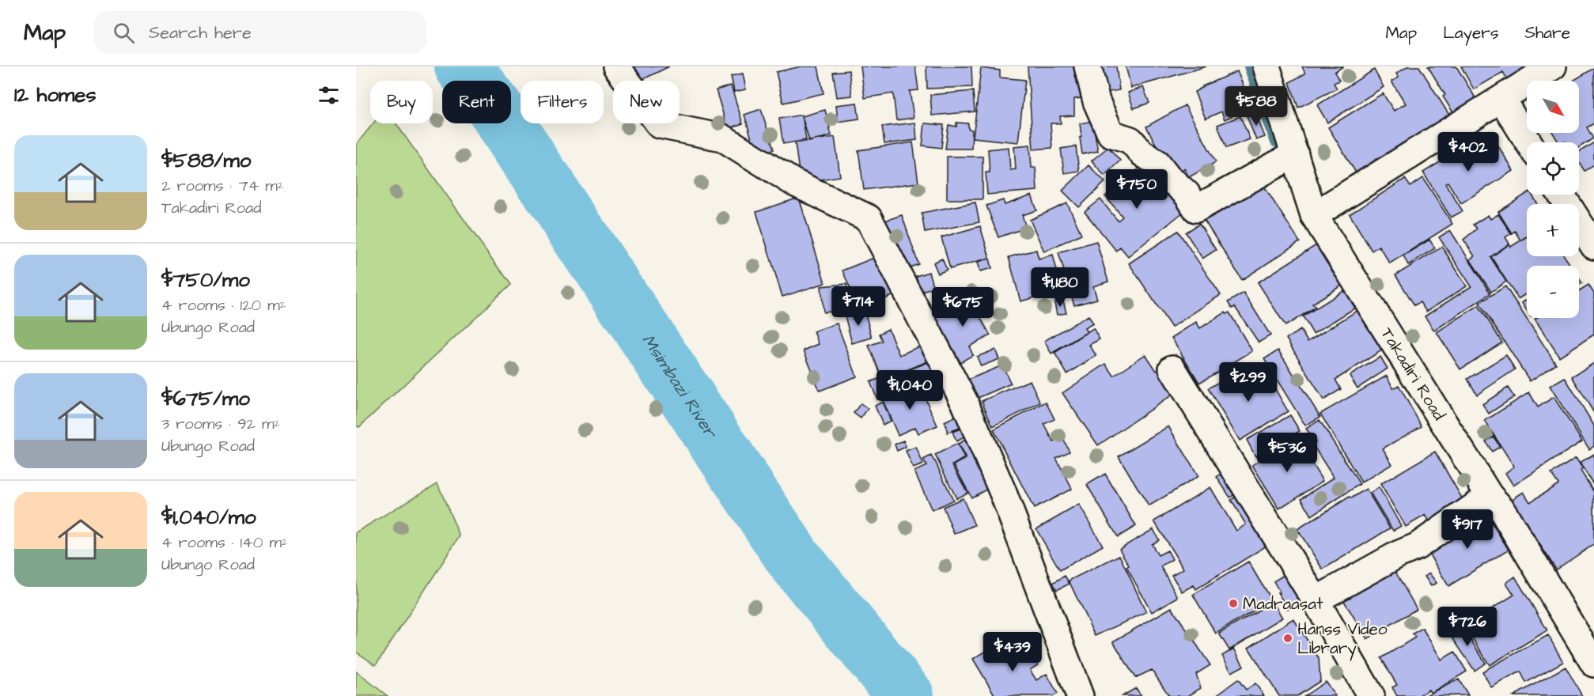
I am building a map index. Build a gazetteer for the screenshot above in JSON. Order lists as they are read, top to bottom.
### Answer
{
  "streets": {
    "street": ["Takadiri Road"]
  },
  "water": ["Msimbazi River"],
  "places": ["Madraasat", "Hanss Video Library"],
  "north": "bottom right",
  "page": {
    "header": "Map",
    "search": "Search here",
    "nav": ["Map", "Layers", "Share"],
    "heading": "12 homes",
    "map_buttons": ["+", "−"],
    "chip": [
      "Buy",
      "Rent",
      "Filters",
      "New"
    ],
    "price": [
      "$588",
      "$402",
      "$750",
      "$1,180",
      "$714",
      "$675",
      "$299",
      "$1,040",
      "$536",
      "$917",
      "$726",
      "$439"
    ],
    "list": [
      {
        "name": "$588/mo",
        "note": "2 rooms · 74 m² · Takadiri Road"
      },
      {
        "name": "$750/mo",
        "note": "4 rooms · 120 m² · Ubungo Road"
      },
      {
        "name": "$675/mo",
        "note": "3 rooms · 92 m² · Ubungo Road"
      },
      {
        "name": "$1,040/mo",
        "note": "4 rooms · 140 m² · Ubungo Road"
      }
    ]
  }
}
